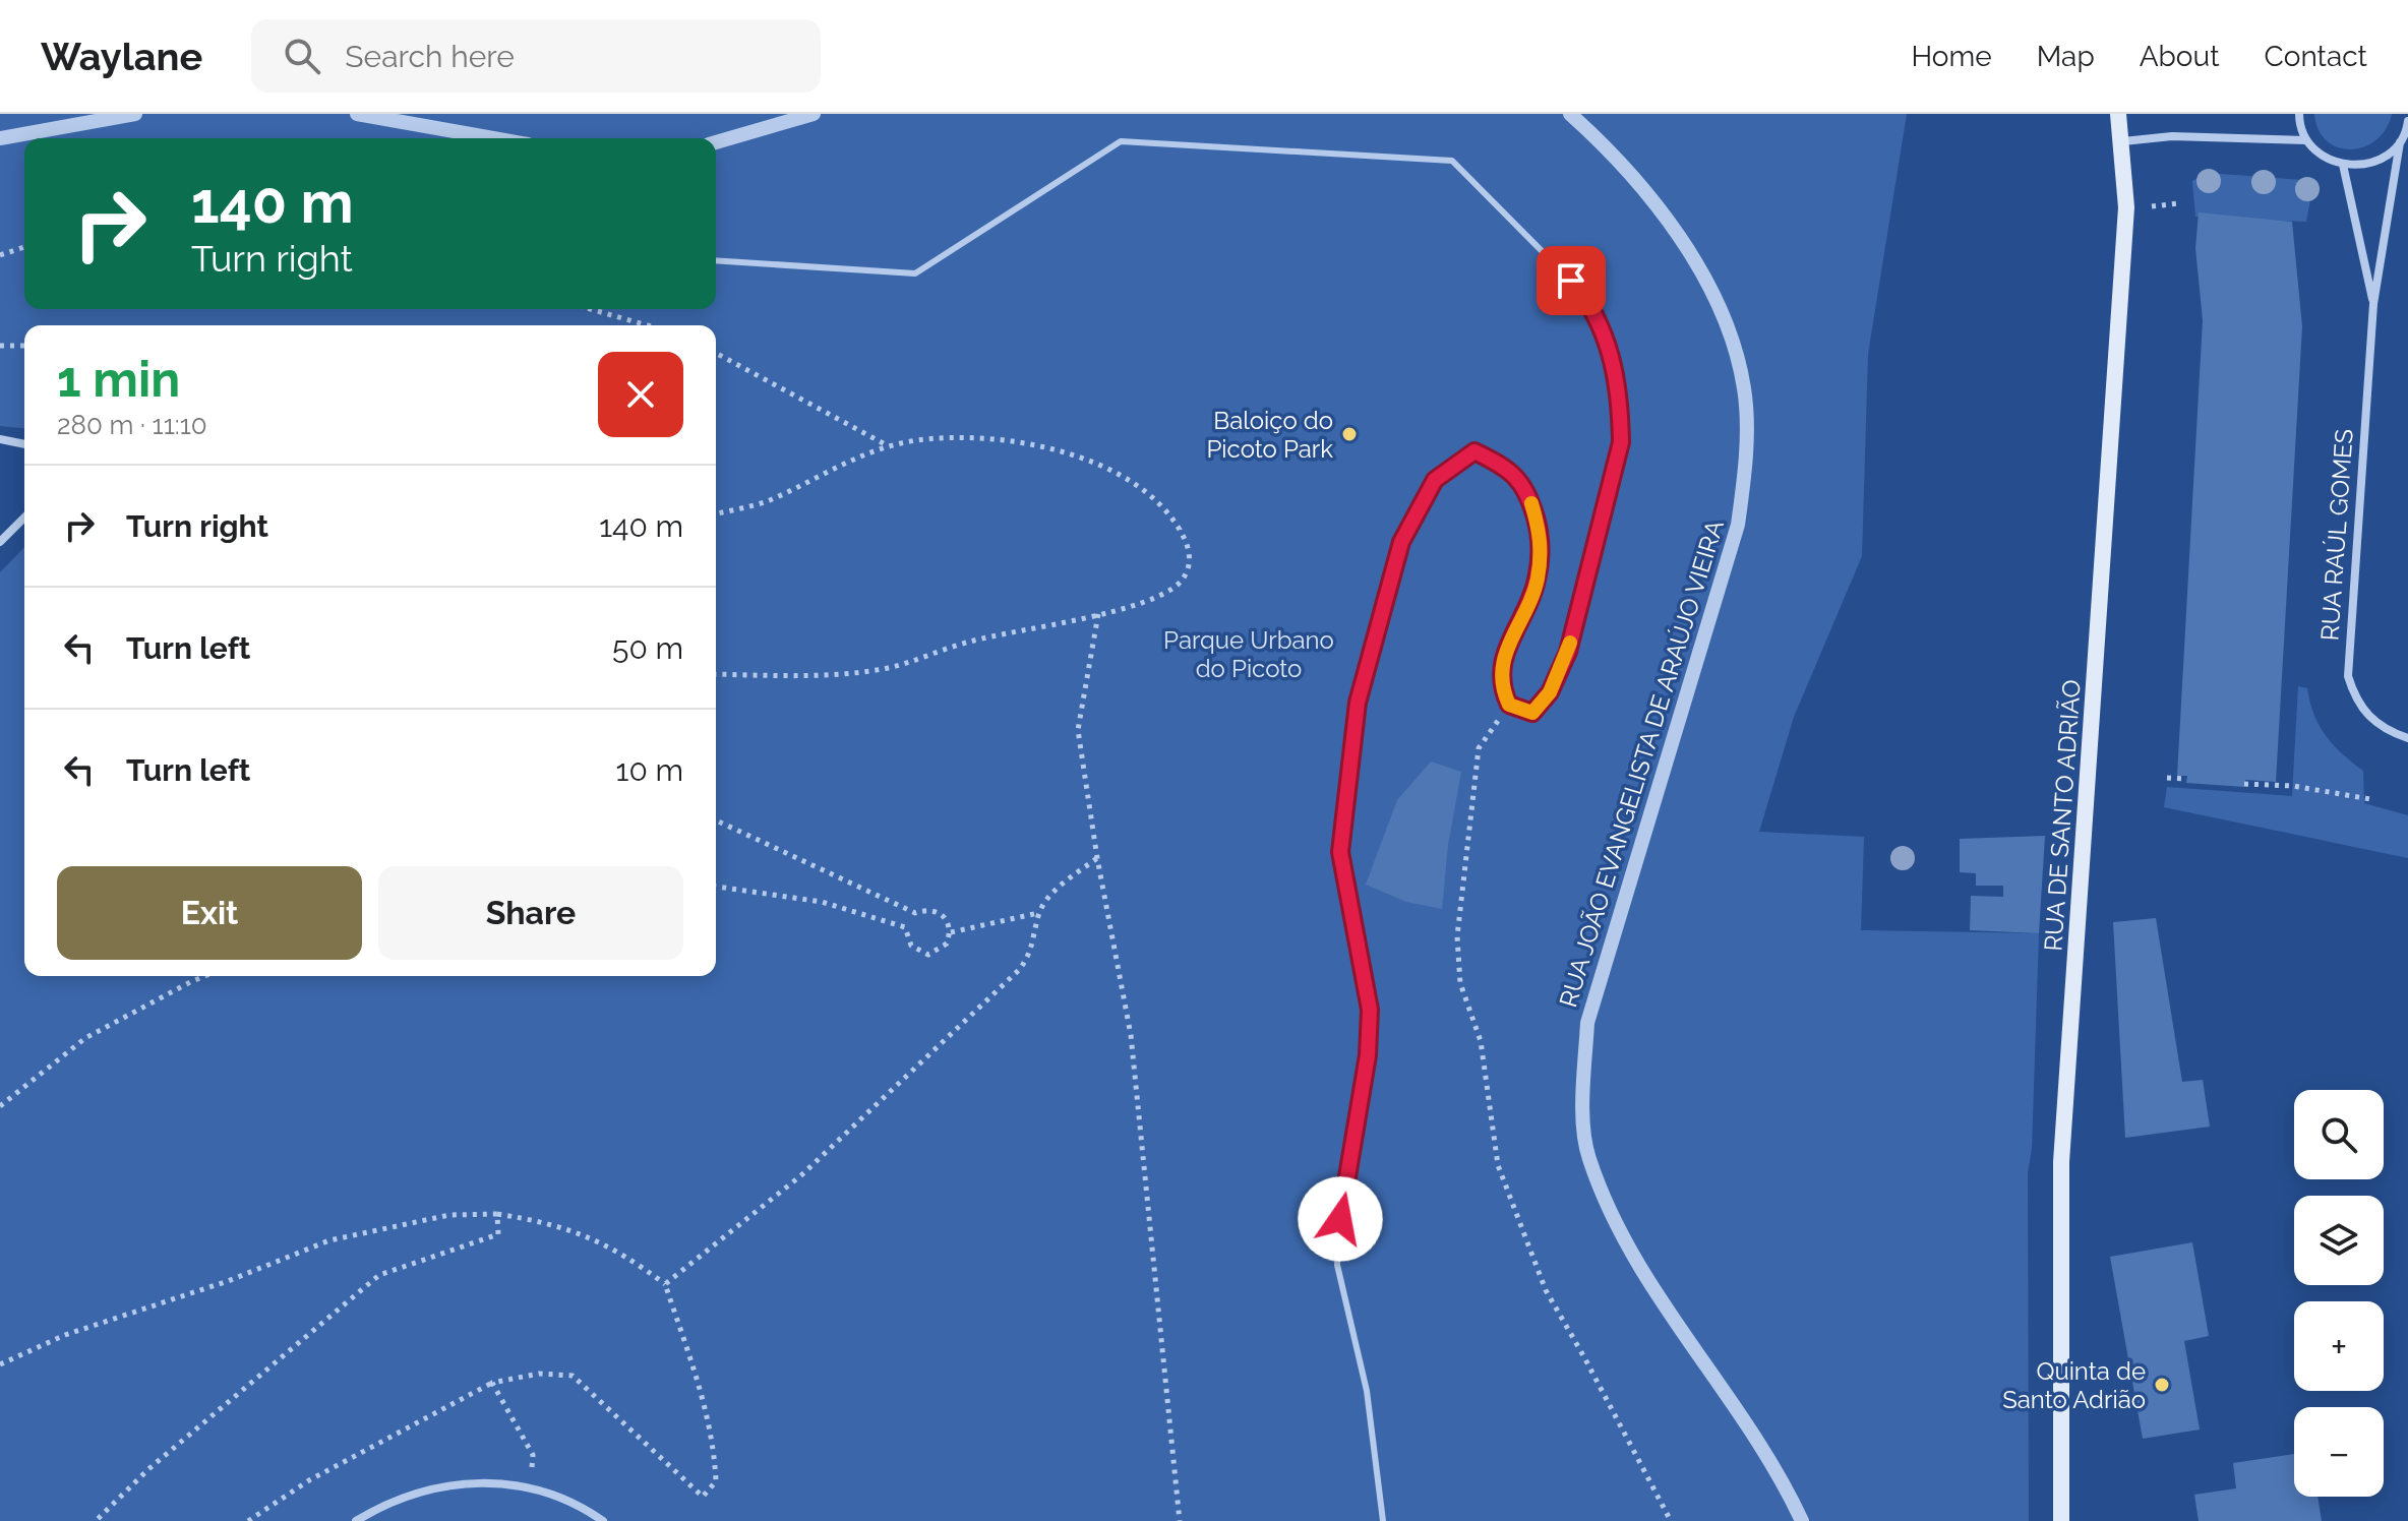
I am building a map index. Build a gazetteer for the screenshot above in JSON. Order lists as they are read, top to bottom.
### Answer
{
  "streets": {
    "main road": ["RUA DE SANTO ADRIÃO"],
    "street": ["RUA RAÚL GOMES", "RUA JOÃO EVANGELISTA DE ARAÚJO VIEIRA"]
  },
  "parks": ["Parque Urbano do Picoto"],
  "places": ["Baloiço do Picoto Park", "Quinta de Santo Adrião"],
  "page": {
    "header": "Waylane",
    "search": "Search here",
    "nav": [
      "Home",
      "Map",
      "About",
      "Contact"
    ],
    "turn": ["140 m", "Turn right"],
    "heading": ["1 min", "280 m · 11:10"],
    "list": [
      {
        "name": "Turn right",
        "value": "140 m"
      },
      {
        "name": "Turn left",
        "value": "50 m"
      },
      {
        "name": "Turn left",
        "value": "10 m"
      }
    ],
    "buttons": ["Exit", "Share"],
    "map_buttons": ["+", "−"]
  }
}
